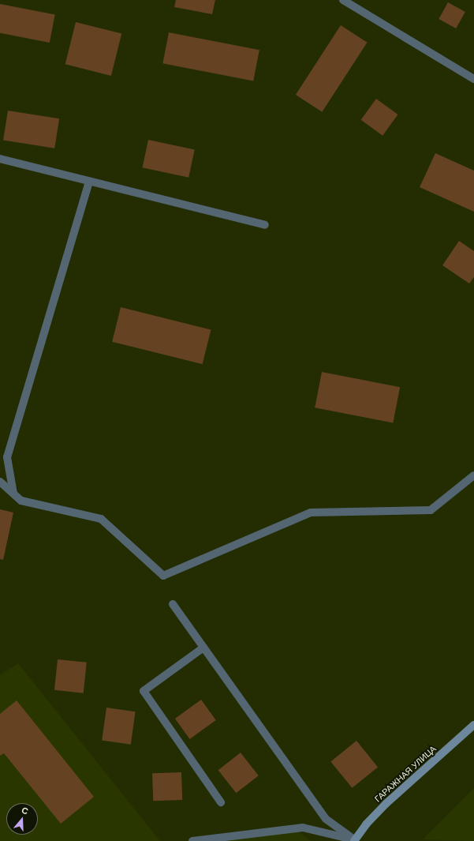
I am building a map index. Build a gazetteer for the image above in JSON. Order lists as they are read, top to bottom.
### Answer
{
  "streets": {
    "street": ["ГАРАЖНАЯ УЛИЦА"]
  },
  "north": "top"
}
